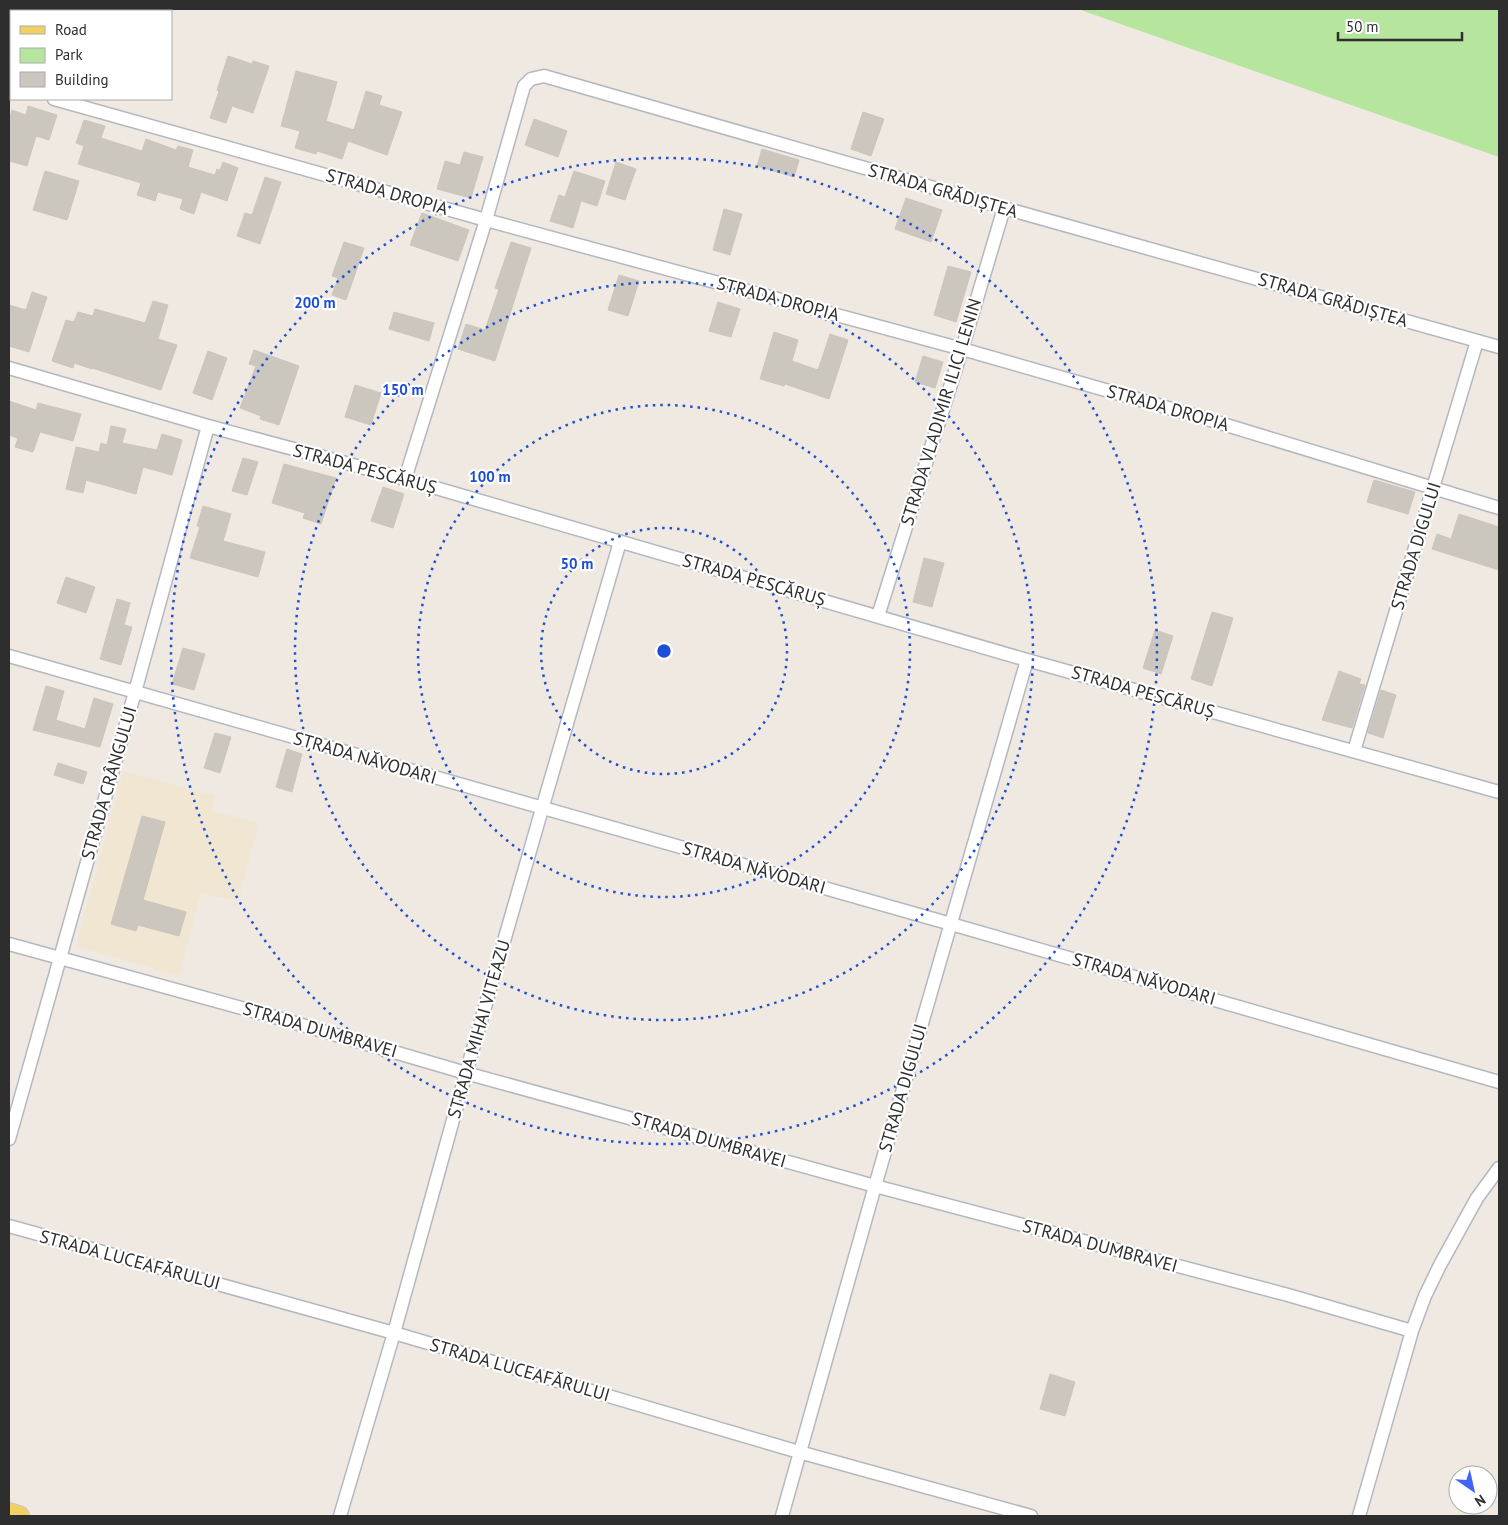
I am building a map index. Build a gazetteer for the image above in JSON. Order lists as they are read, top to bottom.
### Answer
{
  "streets": {
    "street": [
      "STRADA GRĂDIȘTEA",
      "STRADA DROPIA",
      "STRADA VLADIMIR ILICI LENIN",
      "STRADA PESCĂRUȘ",
      "STRADA DIGULUI",
      "STRADA NĂVODARI",
      "STRADA CRÂNGULUI",
      "STRADA MIHAI VITEAZU",
      "STRADA DUMBRAVEI",
      "STRADA LUCEAFĂRULUI"
    ]
  },
  "crossings": [
    ["STRADA GRĂDIȘTEA", "STRADA DROPIA"],
    ["STRADA GRĂDIȘTEA", "STRADA VLADIMIR ILICI LENIN"],
    ["STRADA GRĂDIȘTEA", "STRADA DIGULUI"],
    ["STRADA DROPIA", "STRADA VLADIMIR ILICI LENIN"],
    ["STRADA DROPIA", "STRADA DIGULUI"],
    ["STRADA VLADIMIR ILICI LENIN", "STRADA PESCĂRUȘ"],
    ["STRADA PESCĂRUȘ", "STRADA DIGULUI"],
    ["STRADA PESCĂRUȘ", "STRADA CRÂNGULUI"],
    ["STRADA PESCĂRUȘ", "STRADA MIHAI VITEAZU"],
    ["STRADA DIGULUI", "STRADA NĂVODARI"],
    ["STRADA DIGULUI", "STRADA DUMBRAVEI"],
    ["STRADA DIGULUI", "STRADA LUCEAFĂRULUI"],
    ["STRADA NĂVODARI", "STRADA CRÂNGULUI"],
    ["STRADA NĂVODARI", "STRADA MIHAI VITEAZU"],
    ["STRADA CRÂNGULUI", "STRADA DUMBRAVEI"],
    ["STRADA MIHAI VITEAZU", "STRADA DUMBRAVEI"],
    ["STRADA MIHAI VITEAZU", "STRADA LUCEAFĂRULUI"]
  ],
  "legend": ["Road", "Park", "Building"],
  "scale_bar": "50 m",
  "north": "bottom right",
  "rings": [
    "200 m",
    "150 m",
    "100 m",
    "50 m"
  ]
}
